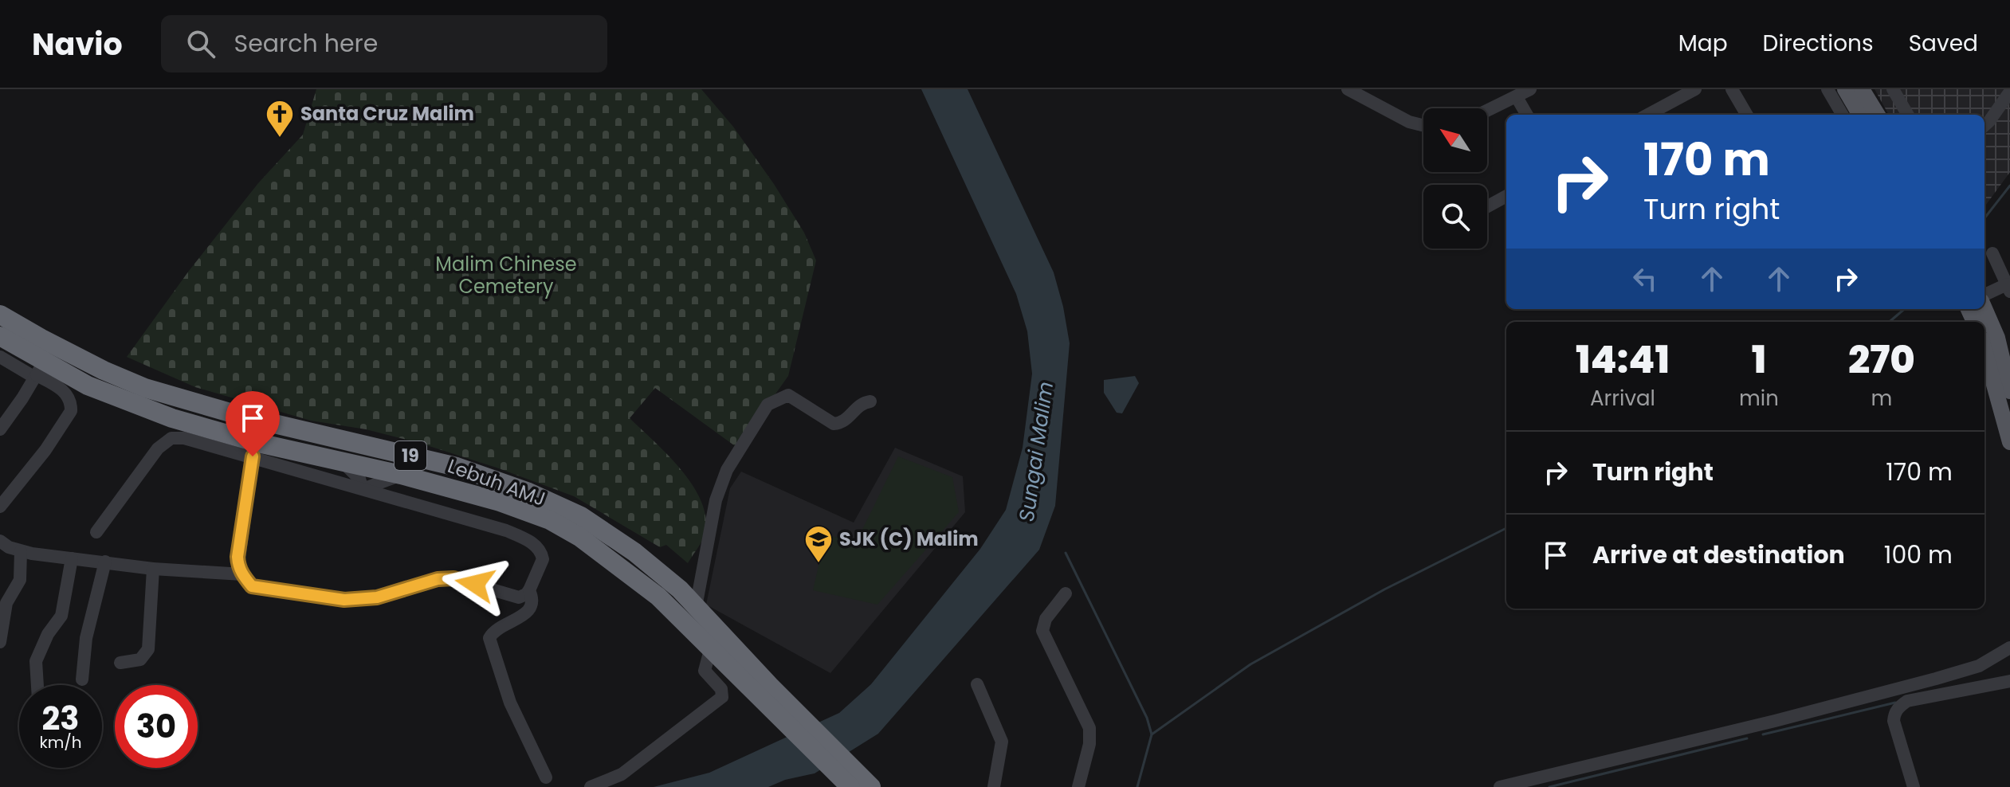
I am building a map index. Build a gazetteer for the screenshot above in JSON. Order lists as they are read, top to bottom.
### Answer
{
  "streets": {
    "highway": ["19", "Lebuh AMJ"]
  },
  "water": ["Sungai Malim"],
  "parks": ["Malim Chinese Cemetery"],
  "places": {
    "church": ["Santa Cruz Malim"],
    "school or university": ["SJK (C) Malim"]
  },
  "north": "top left",
  "page": {
    "header": "Navio",
    "search": "Search here",
    "nav": ["Map", "Directions", "Saved"],
    "turn": ["170 m", "Turn right"],
    "eta": [
      "14:41",
      "Arrival",
      "1",
      "min",
      "270",
      "m"
    ],
    "list": [
      {
        "name": "Turn right",
        "value": "170 m"
      },
      {
        "name": "Arrive at destination",
        "value": "100 m"
      }
    ],
    "speed": "23 km/h",
    "limit": "30"
  }
}
